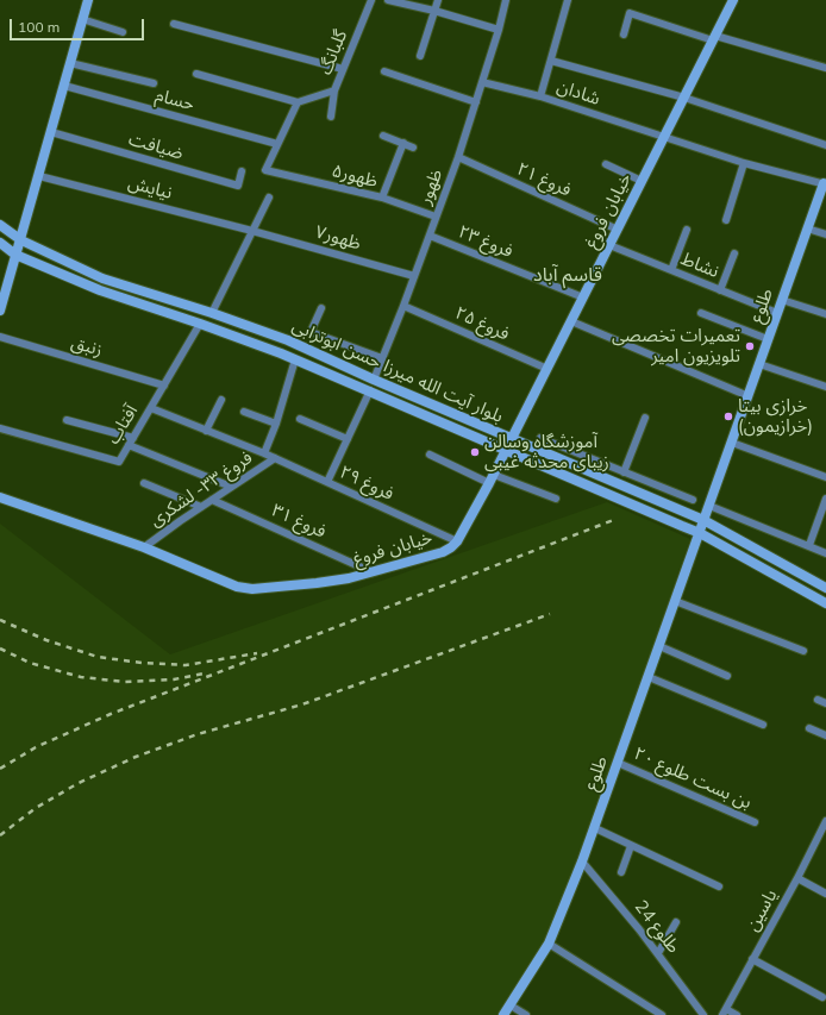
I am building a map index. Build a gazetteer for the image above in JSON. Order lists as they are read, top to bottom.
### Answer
{
  "streets": {
    "street": [
      "گلبانگ",
      "شادان",
      "حسام",
      "ضیافت",
      "ظهور۵",
      "فروغ ۲۱",
      "ظهور",
      "نيايش",
      "خیابان فروغ",
      "ظهور۷",
      "فروغ ۲۳",
      "نشاط",
      "طلوع",
      "فروغ ۲۵",
      "زنبق",
      "بلوار آیت الله میرزا حسن ابوترابی",
      "آفتاب",
      "فروغ ۲۹",
      "فروغ ۳۳- لشکری",
      "فروغ ۳۱",
      "بن بست طلوع ۲۰",
      "یاسین",
      "طلوع 24"
    ]
  },
  "crossings": [
    ["شادان", "ظهور"],
    ["شادان", "خیابان فروغ"],
    ["شادان", "طلوع"],
    ["حسام", "ظهور۵"],
    ["ظهور۵", "ظهور"],
    ["فروغ ۲۱", "ظهور"],
    ["فروغ ۲۱", "خیابان فروغ"],
    ["ظهور", "ظهور۷"],
    ["ظهور", "فروغ ۲۳"],
    ["ظهور", "فروغ ۲۵"],
    ["ظهور", "بلوار آیت الله میرزا حسن ابوترابی"],
    ["نيايش", "ظهور۷"],
    ["خیابان فروغ", "فروغ ۲۳"],
    ["خیابان فروغ", "نشاط"],
    ["خیابان فروغ", "فروغ ۲۵"],
    ["خیابان فروغ", "بلوار آیت الله میرزا حسن ابوترابی"],
    ["خیابان فروغ", "فروغ ۲۹"],
    ["خیابان فروغ", "فروغ ۳۳- لشکری"],
    ["خیابان فروغ", "فروغ ۳۱"],
    ["نشاط", "طلوع"],
    ["طلوع", "بلوار آیت الله میرزا حسن ابوترابی"],
    ["طلوع", "بن بست طلوع ۲۰"],
    ["طلوع", "طلوع 24"],
    ["زنبق", "آفتاب"],
    ["بلوار آیت الله میرزا حسن ابوترابی", "آفتاب"],
    ["آفتاب", "فروغ ۲۹"],
    ["فروغ ۲۹", "فروغ ۳۳- لشکری"],
    ["فروغ ۳۳- لشکری", "فروغ ۳۱"]
  ],
  "districts": ["قاسم آباد"],
  "places": ["تعمیرات تخصصی تلویزیون امیر", "خرازی بیتا (خرازیمون)", "آموزشگاه وسالن زیبای محدثه غیبی"],
  "scale_bar": "100 m"
}
